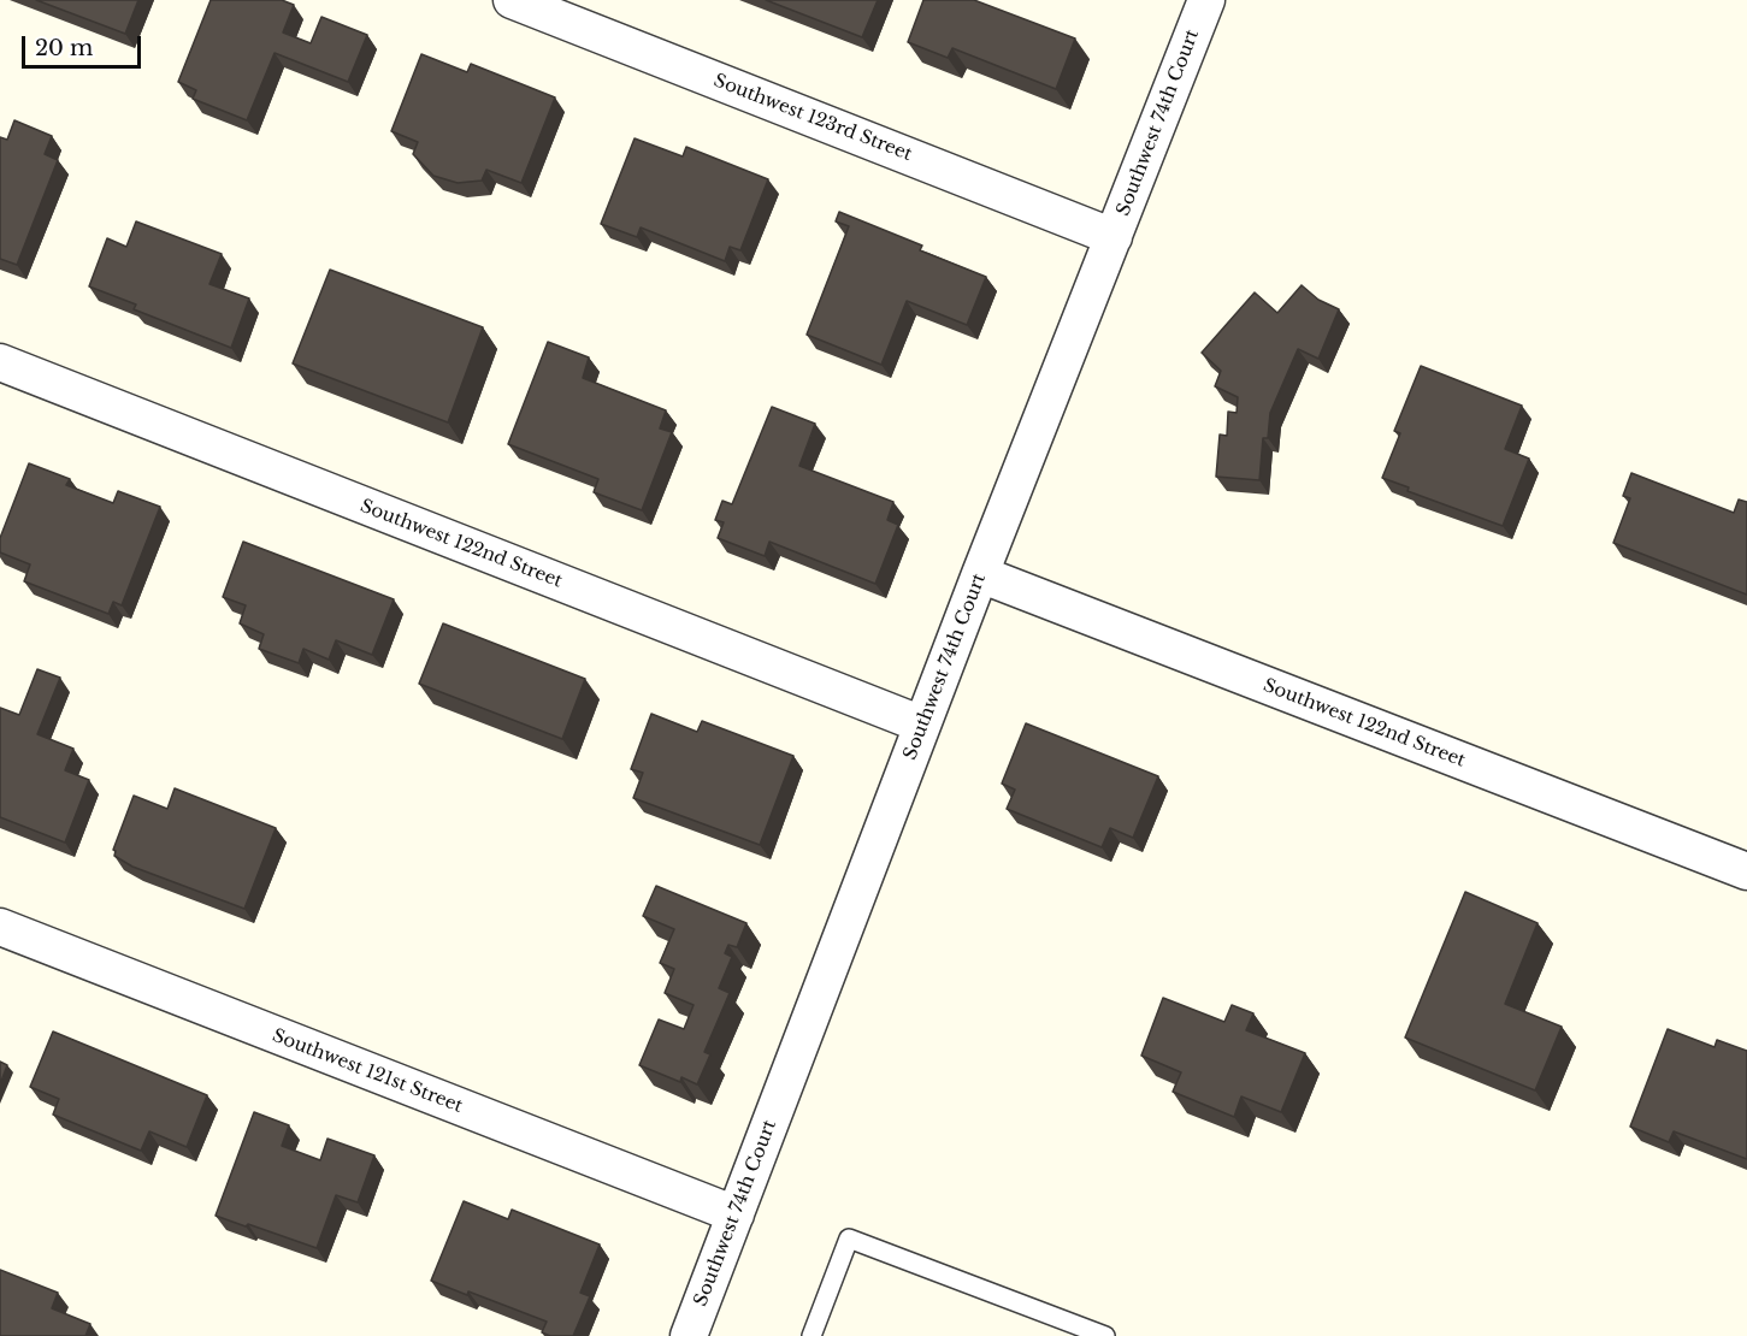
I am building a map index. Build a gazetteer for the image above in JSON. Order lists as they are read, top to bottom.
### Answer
{
  "streets": {
    "street": [
      "Southwest 123rd Street",
      "Southwest 74th Court",
      "Southwest 122nd Street",
      "Southwest 121st Street"
    ]
  },
  "crossings": [
    ["Southwest 123rd Street", "Southwest 74th Court"],
    ["Southwest 74th Court", "Southwest 122nd Street"],
    ["Southwest 74th Court", "Southwest 121st Street"]
  ],
  "scale_bar": "20 m"
}
